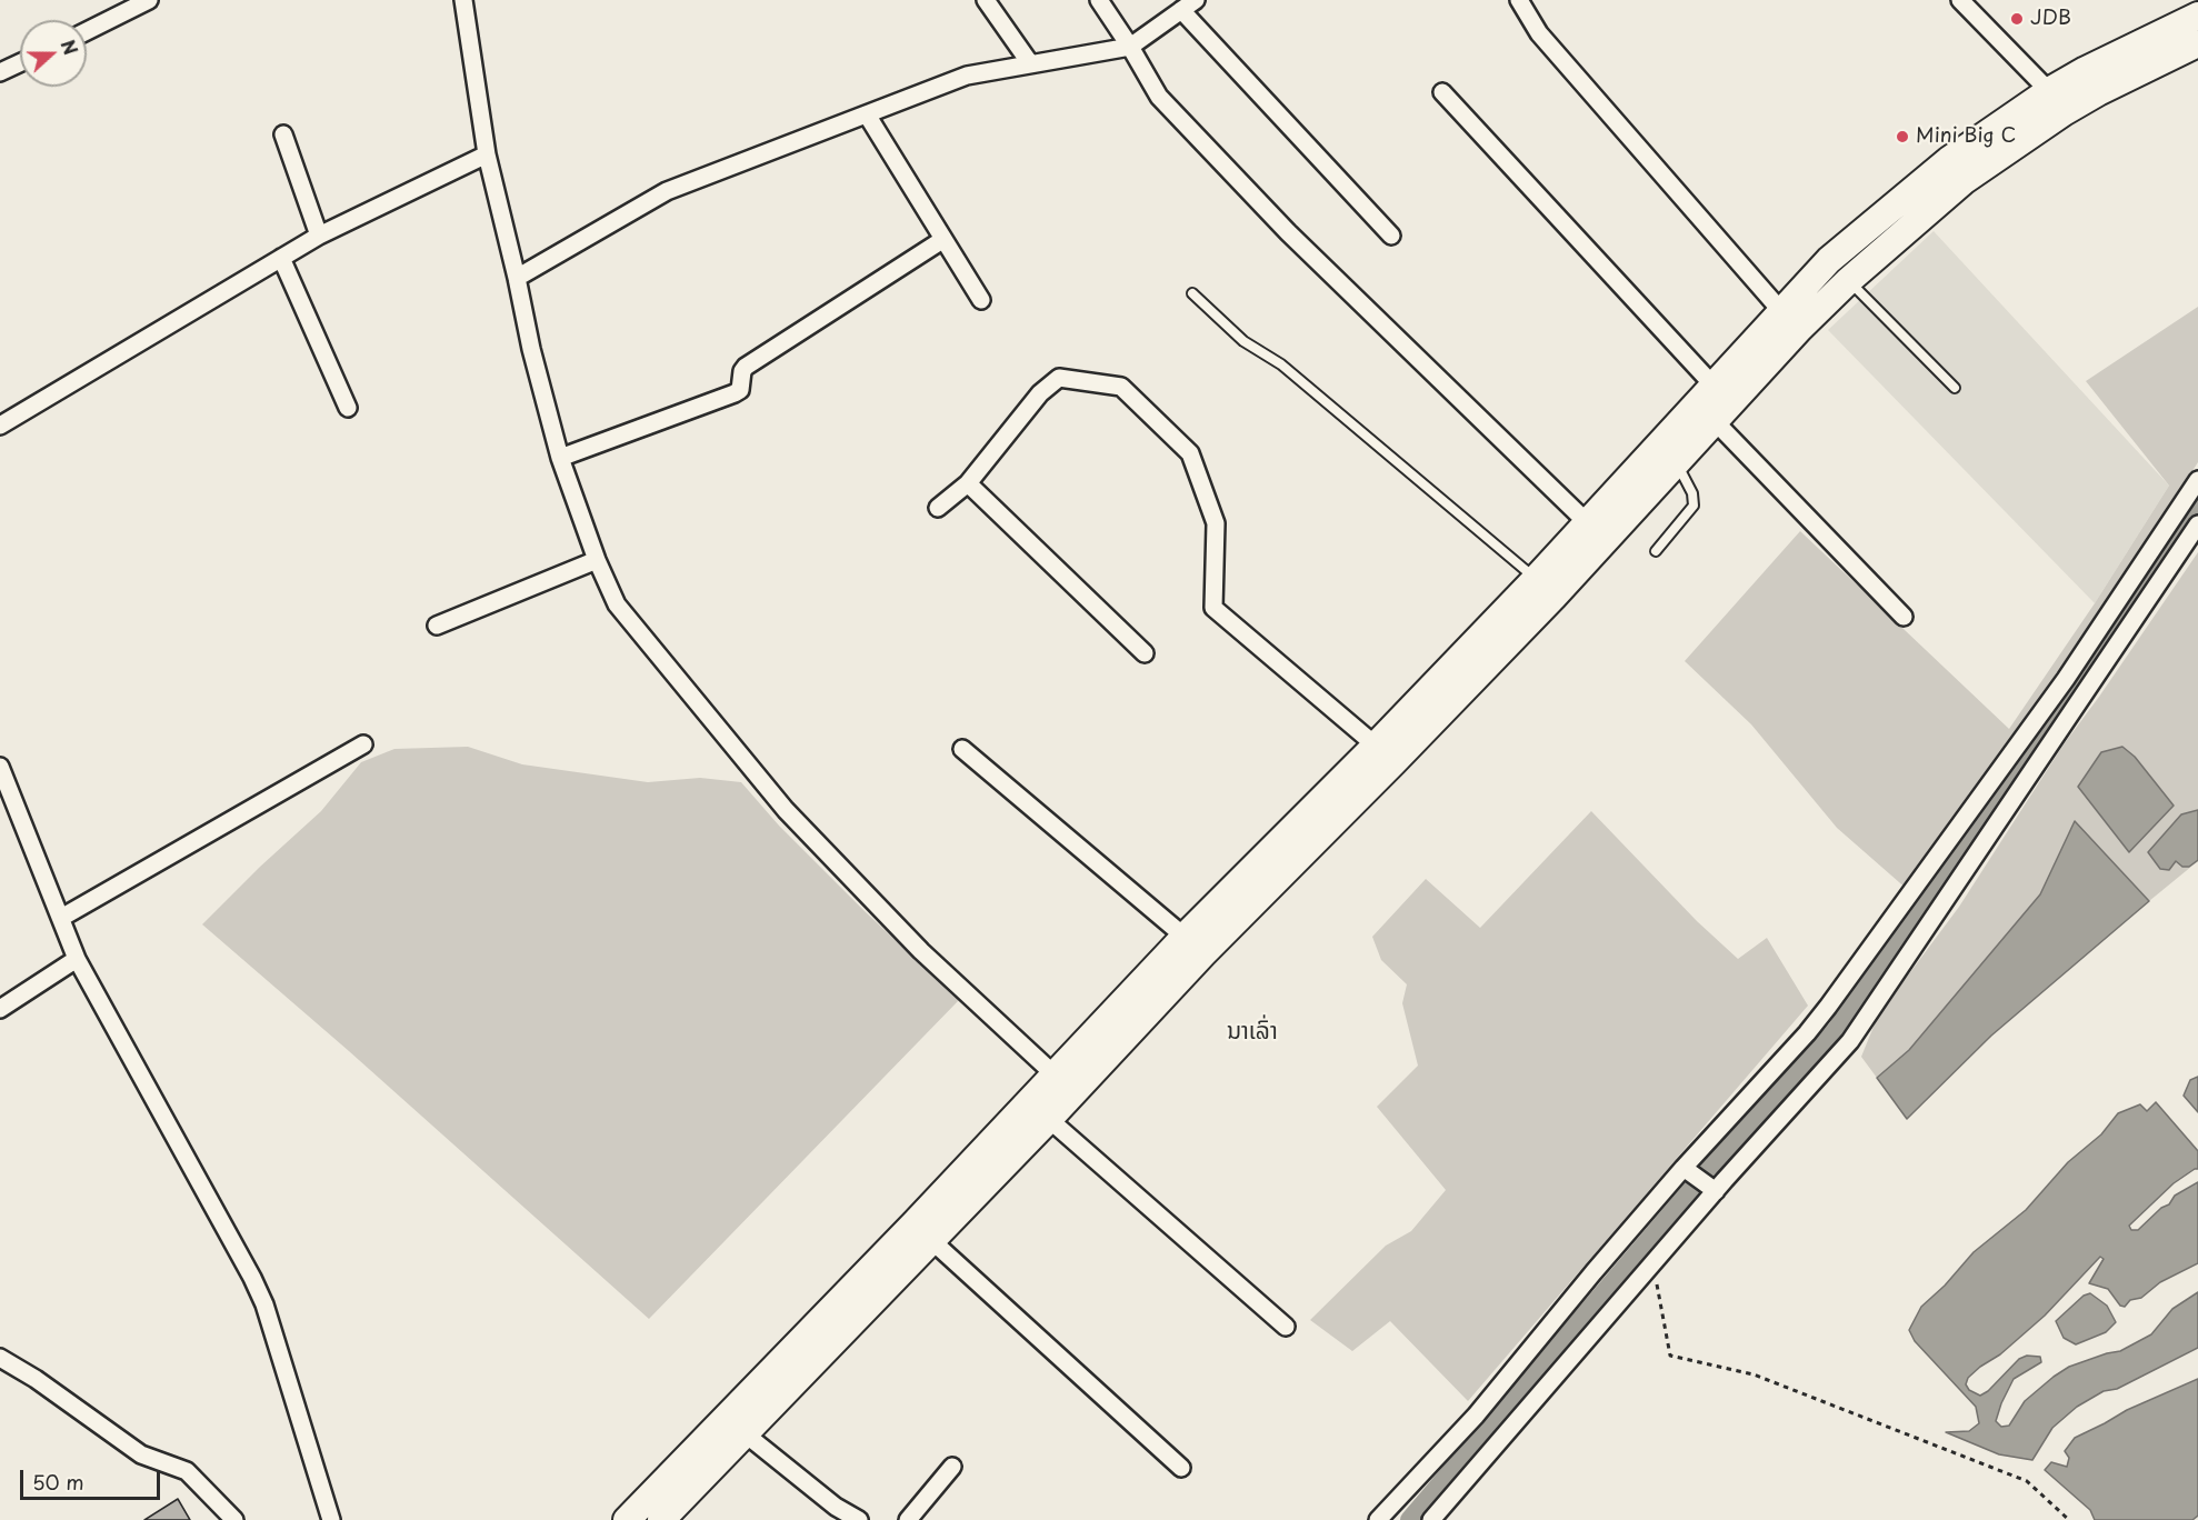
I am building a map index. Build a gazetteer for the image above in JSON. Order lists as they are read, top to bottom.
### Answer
{
  "districts": ["ນາເລົ່າ"],
  "places": ["JDB", "Mini Big C"],
  "scale_bar": "50 m",
  "north": "right"
}
